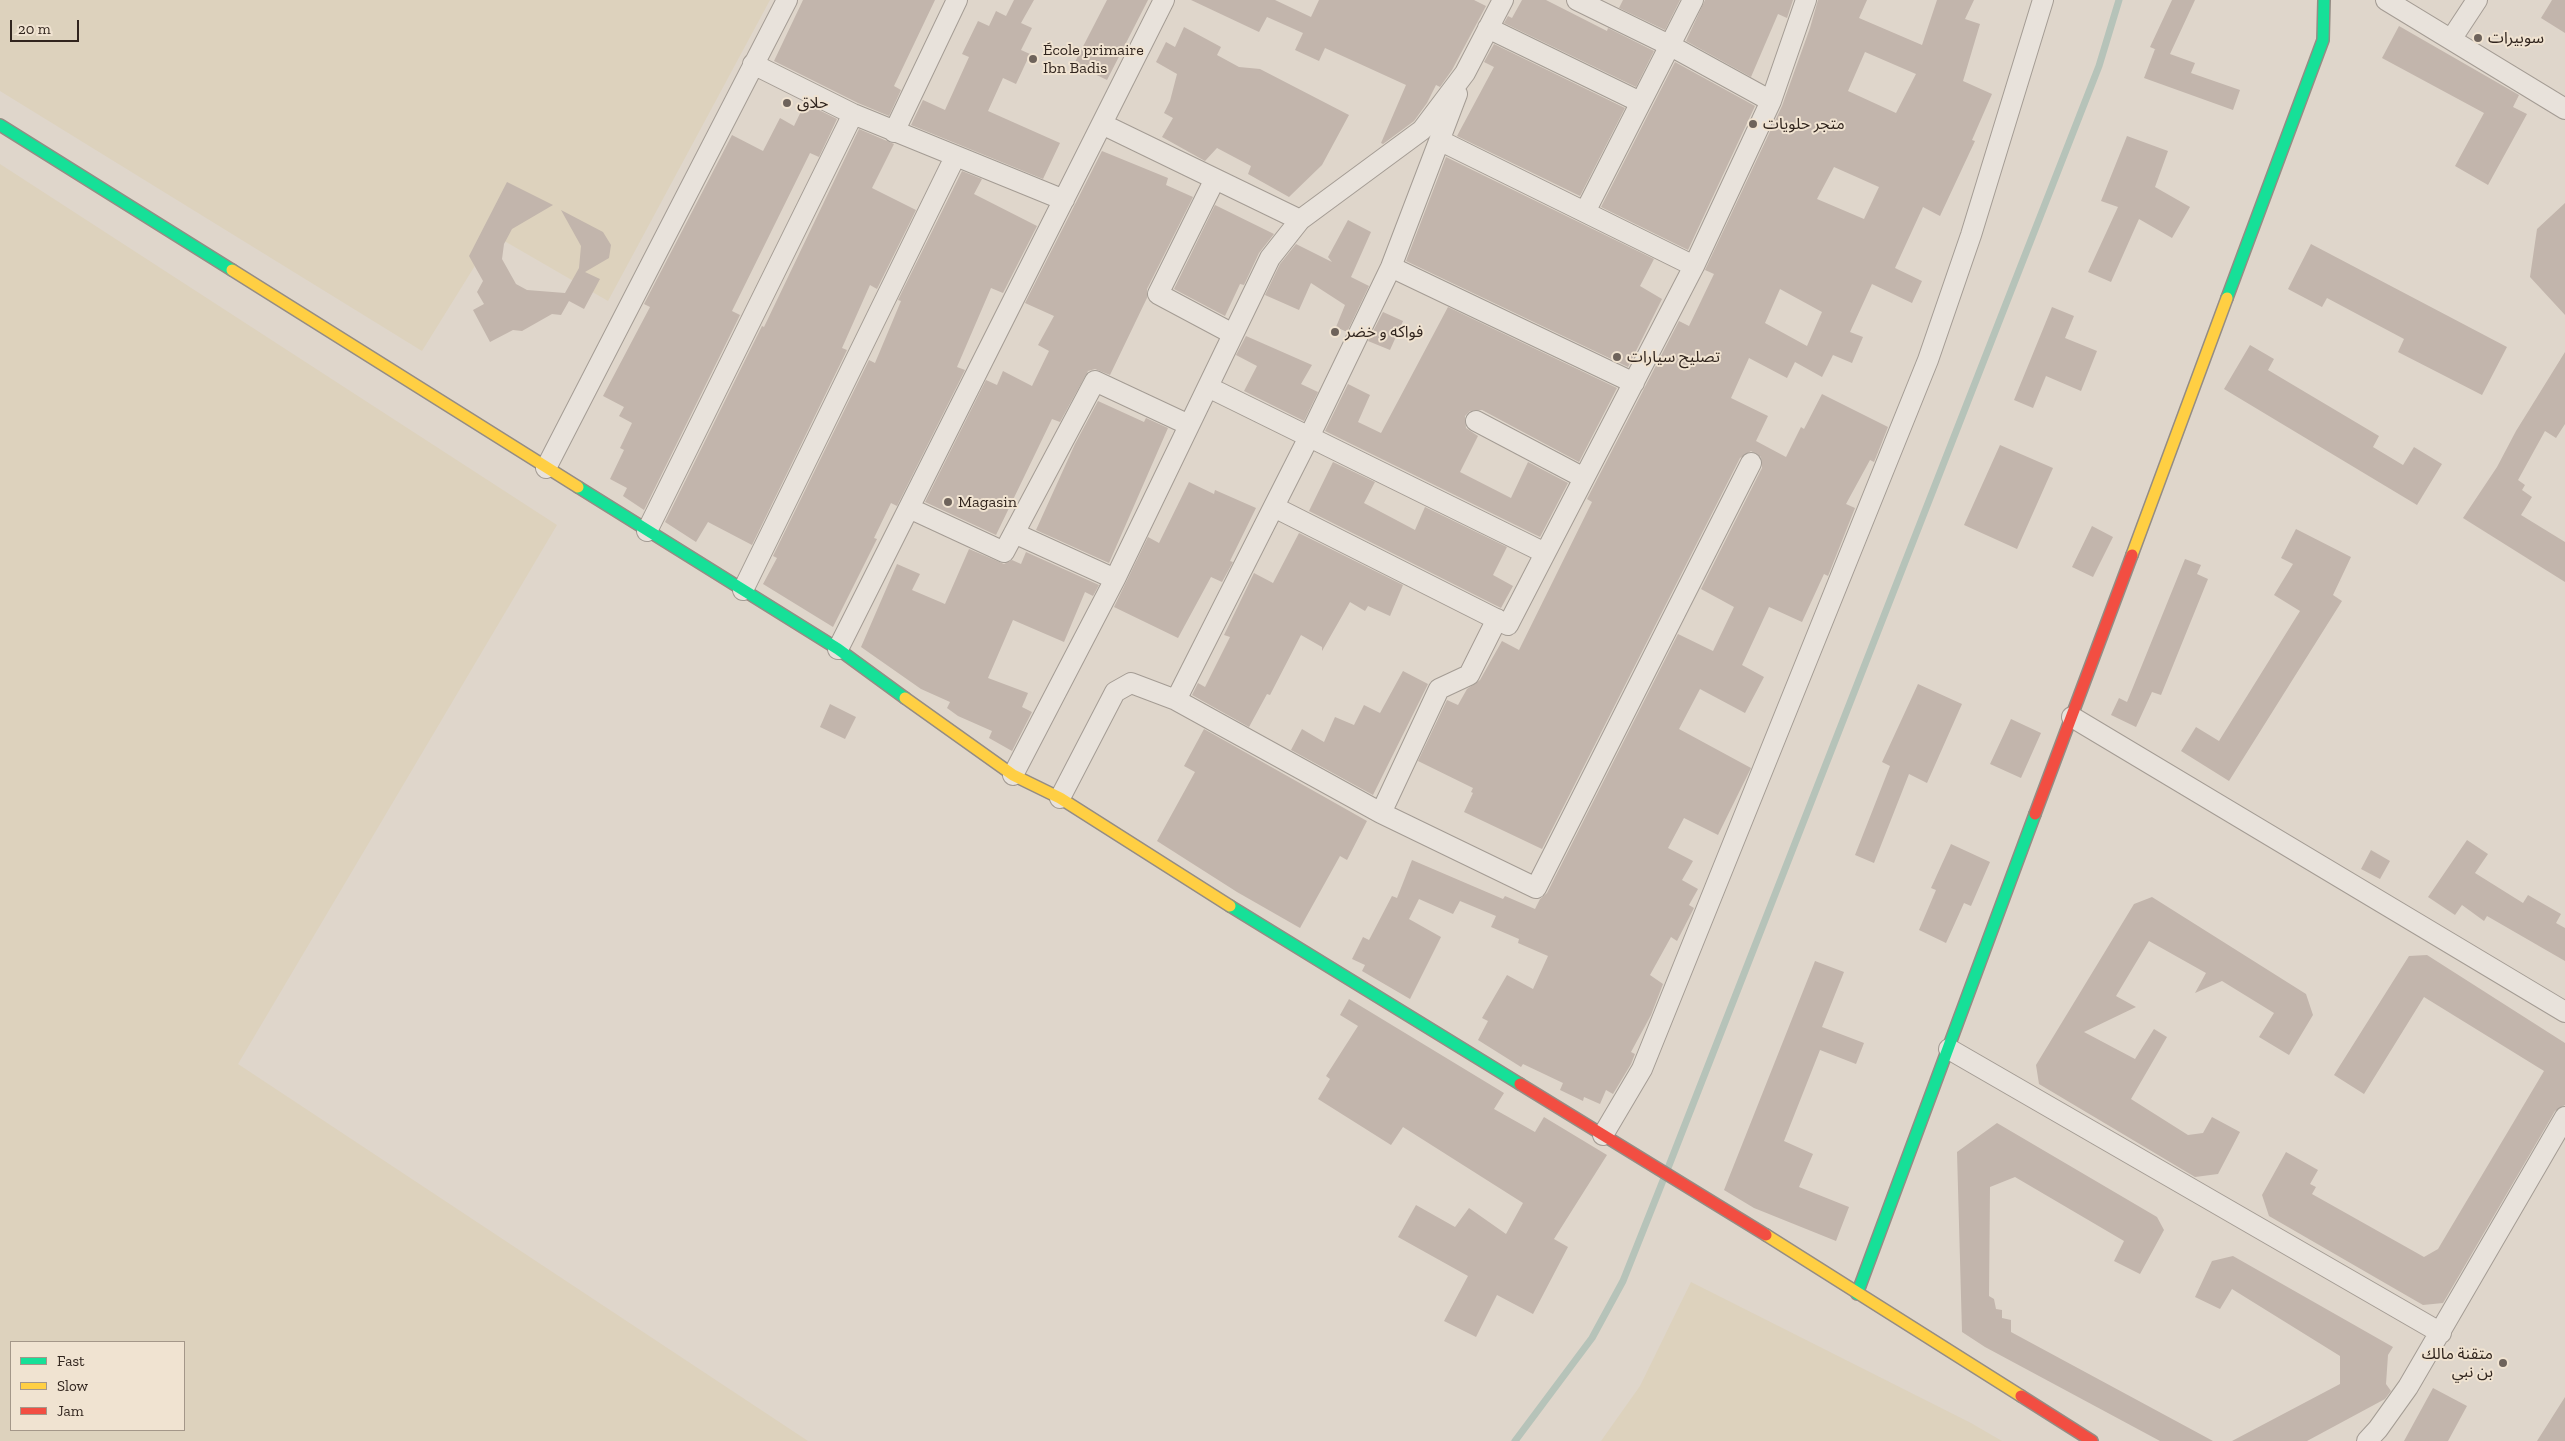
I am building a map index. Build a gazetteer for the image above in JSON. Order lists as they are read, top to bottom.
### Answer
{
  "places": [
    "سوبيرات",
    "École primaire Ibn Badis",
    "حلاق",
    "متجر حلويات",
    "فواكه و خضر",
    "تصليح سيارات",
    "Magasin",
    "متقنة مالك بن نبي"
  ],
  "legend": ["Fast", "Slow", "Jam"],
  "scale_bar": "20 m"
}
